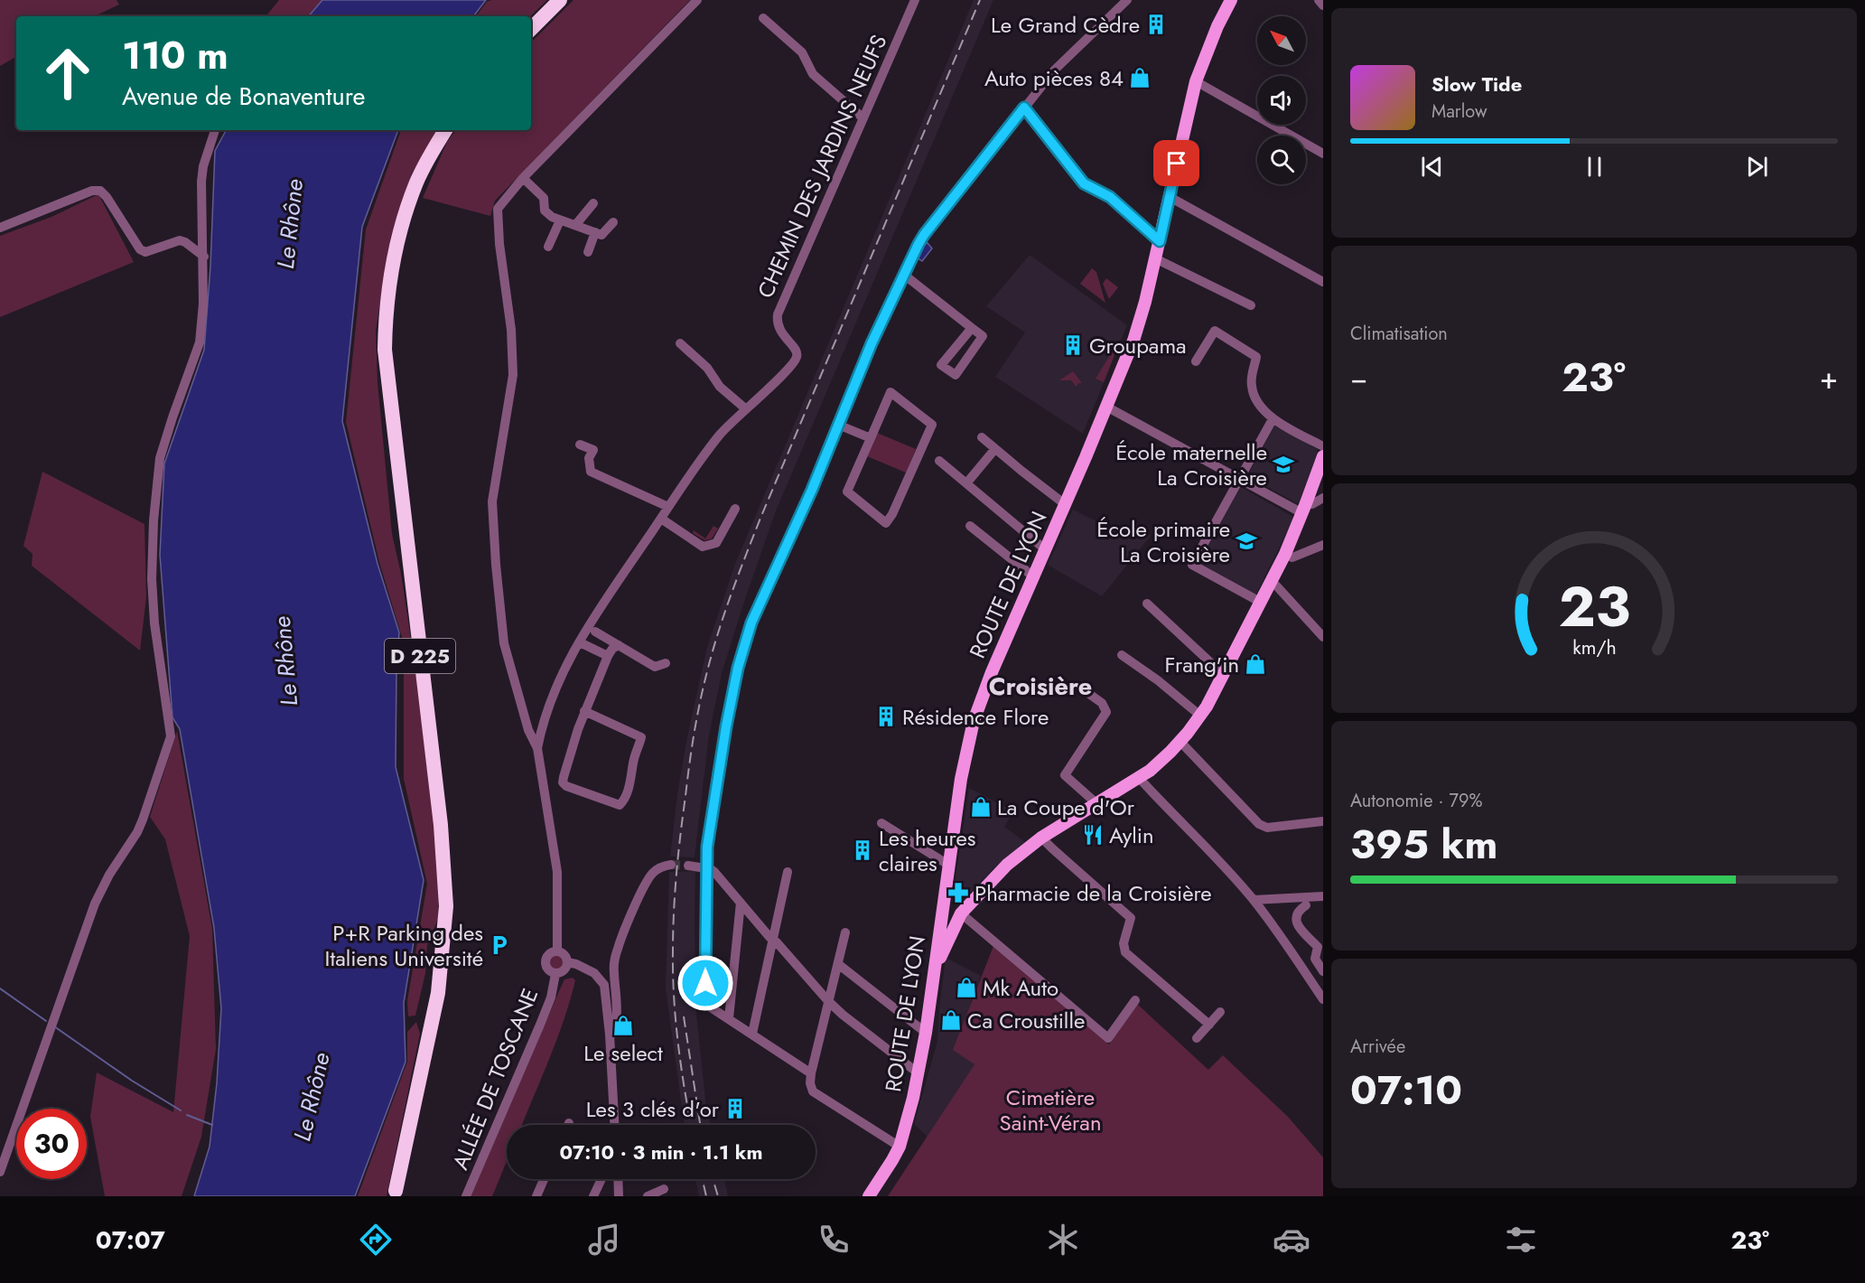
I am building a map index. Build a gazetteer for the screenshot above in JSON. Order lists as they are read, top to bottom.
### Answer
{
  "streets": {
    "highway": ["D 225"],
    "main road": ["ROUTE DE LYON"],
    "street": ["CHEMIN DES JARDINS NEUFS", "ALLÉE DE TOSCANE"]
  },
  "districts": ["Croisière"],
  "water": ["Le Rhône"],
  "parks": ["Cimetière Saint-Véran"],
  "places": {
    "building": [
      "Le Grand Cèdre",
      "Groupama",
      "Résidence Flore",
      "Les heures claires",
      "Les 3 clés d'or"
    ],
    "shop": [
      "Auto pièces 84",
      "Frang'in",
      "La Coupe d'Or",
      "Mk Auto",
      "Ca Croustille",
      "Le select"
    ],
    "school or university": ["École maternelle La Croisière", "École primaire La Croisière"],
    "restaurant": ["Aylin"],
    "pharmacy": ["Pharmacie de la Croisière"],
    "parking": ["P+R Parking des Italiens Université"]
  },
  "north": "top left",
  "page": {
    "turn": ["110 m", "Avenue de Bonaventure"],
    "song": ["Slow Tide", "Marlow"],
    "tile": [
      "Climatisation",
      ["Autonomie · 79%", "395 km"],
      ["Arrivée", "07:10"]
    ],
    "heat": ["−", "23°", "+"],
    "limit": "30",
    "trip": "07:10 · 3 min · 1.1 km",
    "tabs": ["07:07", "23°"],
    "gauge": ["23", "km/h"]
  }
}
